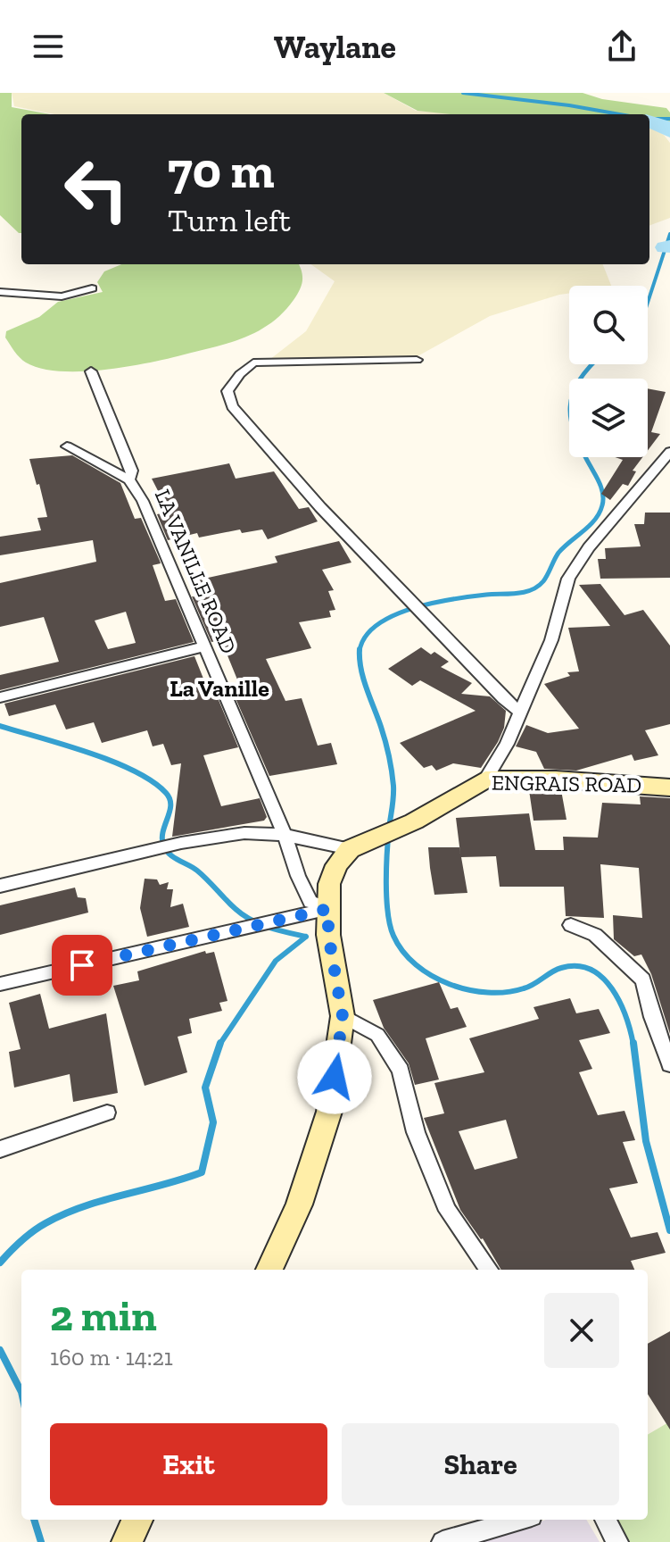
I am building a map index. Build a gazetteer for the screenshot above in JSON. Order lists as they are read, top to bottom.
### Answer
{
  "streets": {
    "street": ["LA VANILLE ROAD", "ENGRAIS ROAD"]
  },
  "districts": ["La Vanille"],
  "page": {
    "header": "Waylane",
    "turn": ["70 m", "Turn left"],
    "heading": ["2 min", "160 m · 14:21"],
    "buttons": ["Exit", "Share"]
  }
}
